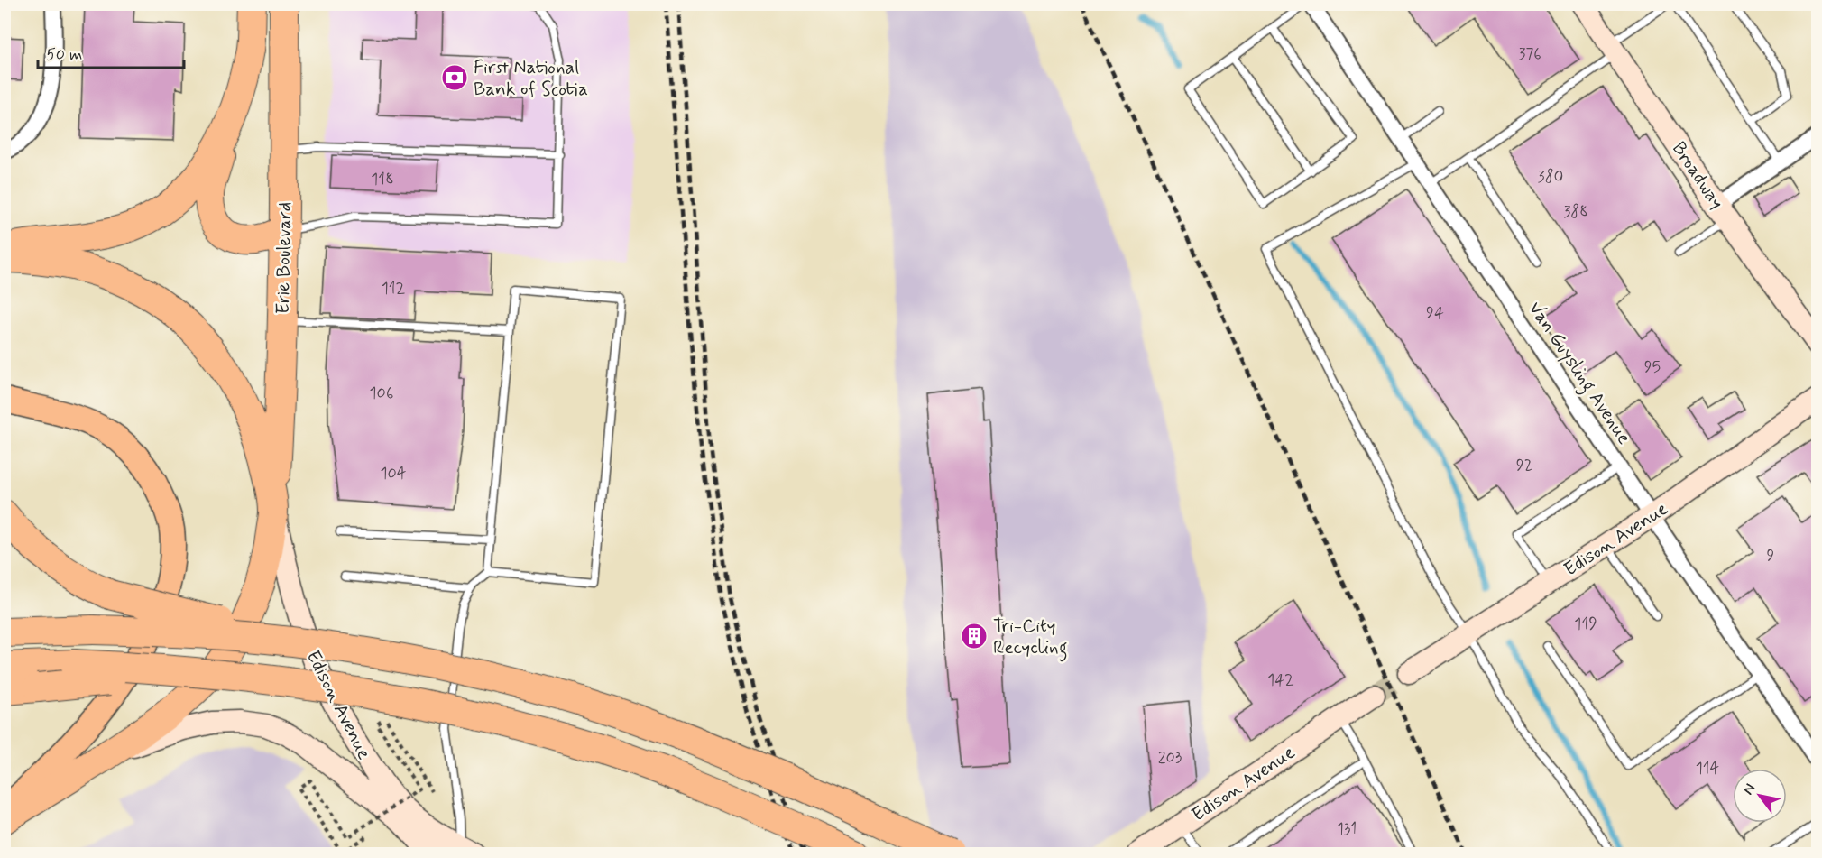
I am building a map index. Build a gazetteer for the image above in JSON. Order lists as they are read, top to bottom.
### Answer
{
  "streets": {
    "highway": ["Erie Boulevard"],
    "street": ["Broadway", "Van Guysling Avenue", "Edison Avenue"]
  },
  "crossings": [
    ["Erie Boulevard", "Edison Avenue"],
    ["Van Guysling Avenue", "Edison Avenue"]
  ],
  "places": {
    "bank": ["First National Bank of Scotia"],
    "building": ["Tri-City Recycling"]
  },
  "house_numbers": [
    "376",
    "380",
    "118",
    "388",
    "112",
    "94",
    "95",
    "106",
    "92",
    "104",
    "9",
    "119",
    "142",
    "203",
    "114",
    "131"
  ],
  "scale_bar": "50 m",
  "north": "top left"
}
